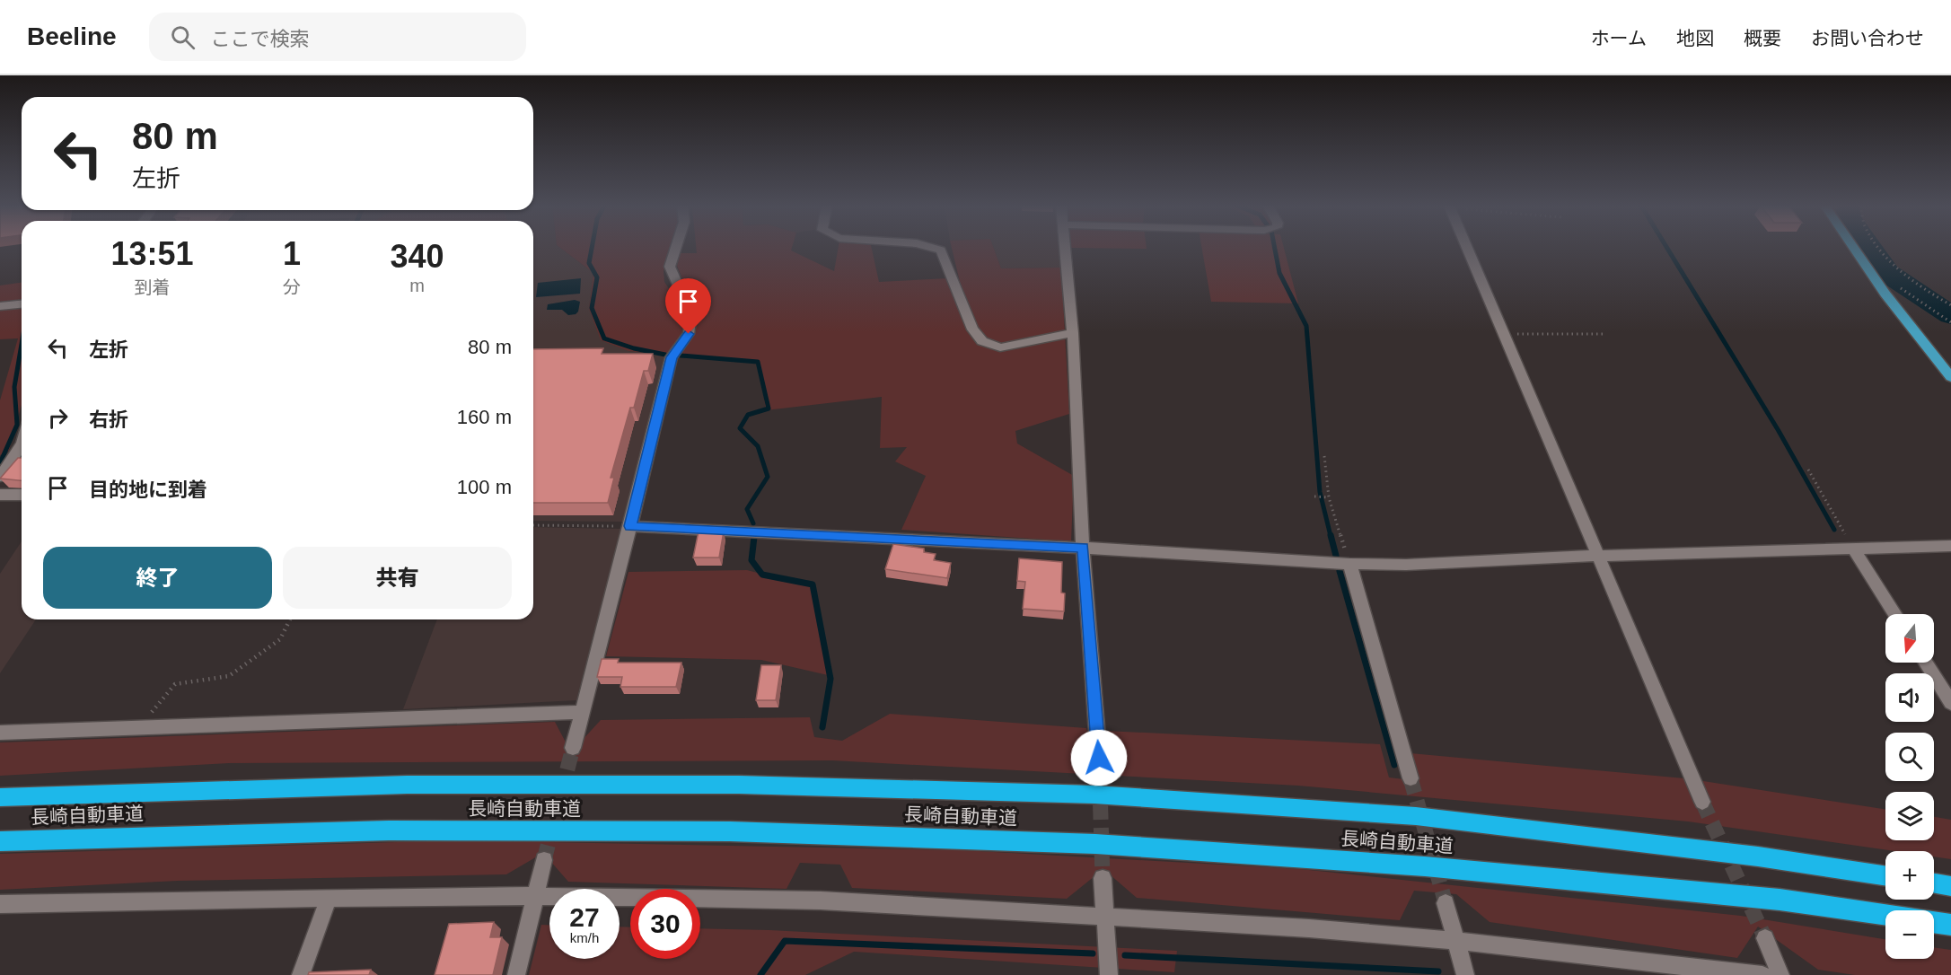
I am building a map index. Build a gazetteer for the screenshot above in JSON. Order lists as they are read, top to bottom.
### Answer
{
  "streets": {
    "highway": ["長崎自動車道"]
  },
  "north": "bottom",
  "page": {
    "header": "Beeline",
    "search": "ここで検索",
    "nav": [
      "ホーム",
      "地図",
      "概要",
      "お問い合わせ"
    ],
    "turn": ["80 m", "左折"],
    "eta": [
      "13:51",
      "到着",
      "1",
      "分",
      "340",
      "m"
    ],
    "list": [
      {
        "name": "左折",
        "value": "80 m"
      },
      {
        "name": "右折",
        "value": "160 m"
      },
      {
        "name": "目的地に到着",
        "value": "100 m"
      }
    ],
    "buttons": ["終了", "共有"],
    "map_buttons": ["+", "−"],
    "speed": "27 km/h",
    "limit": "30"
  }
}
